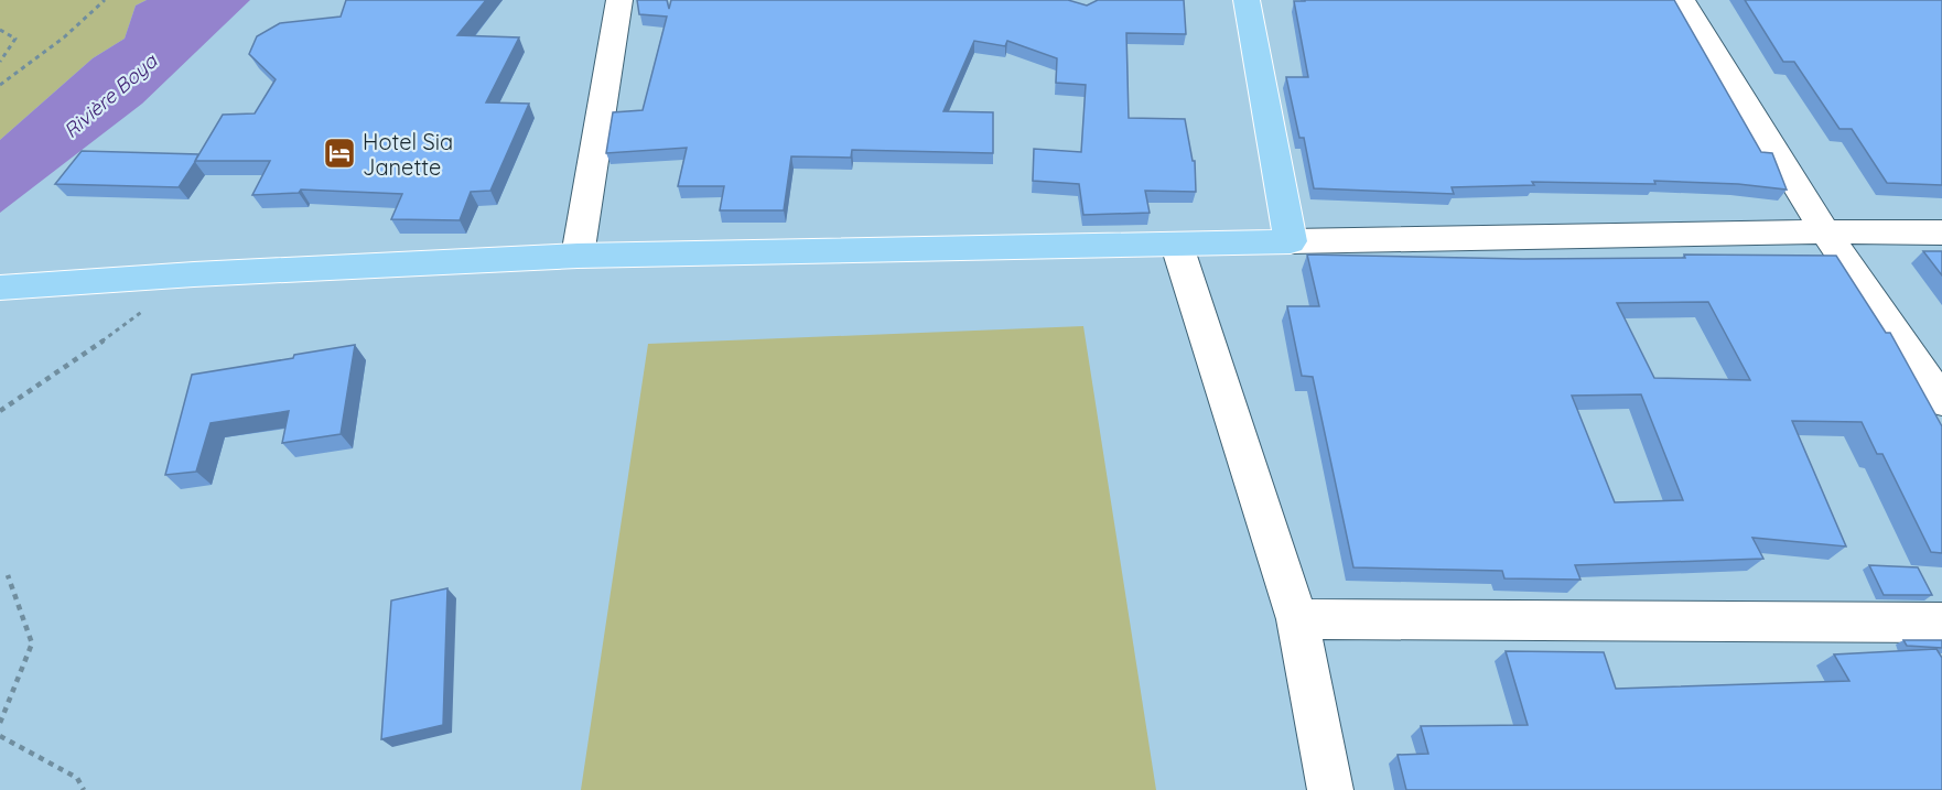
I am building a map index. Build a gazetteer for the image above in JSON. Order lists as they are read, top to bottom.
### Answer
{
  "water": ["Rivière Boya"],
  "places": {
    "hotel": ["Hotel Sia Janette"]
  }
}
